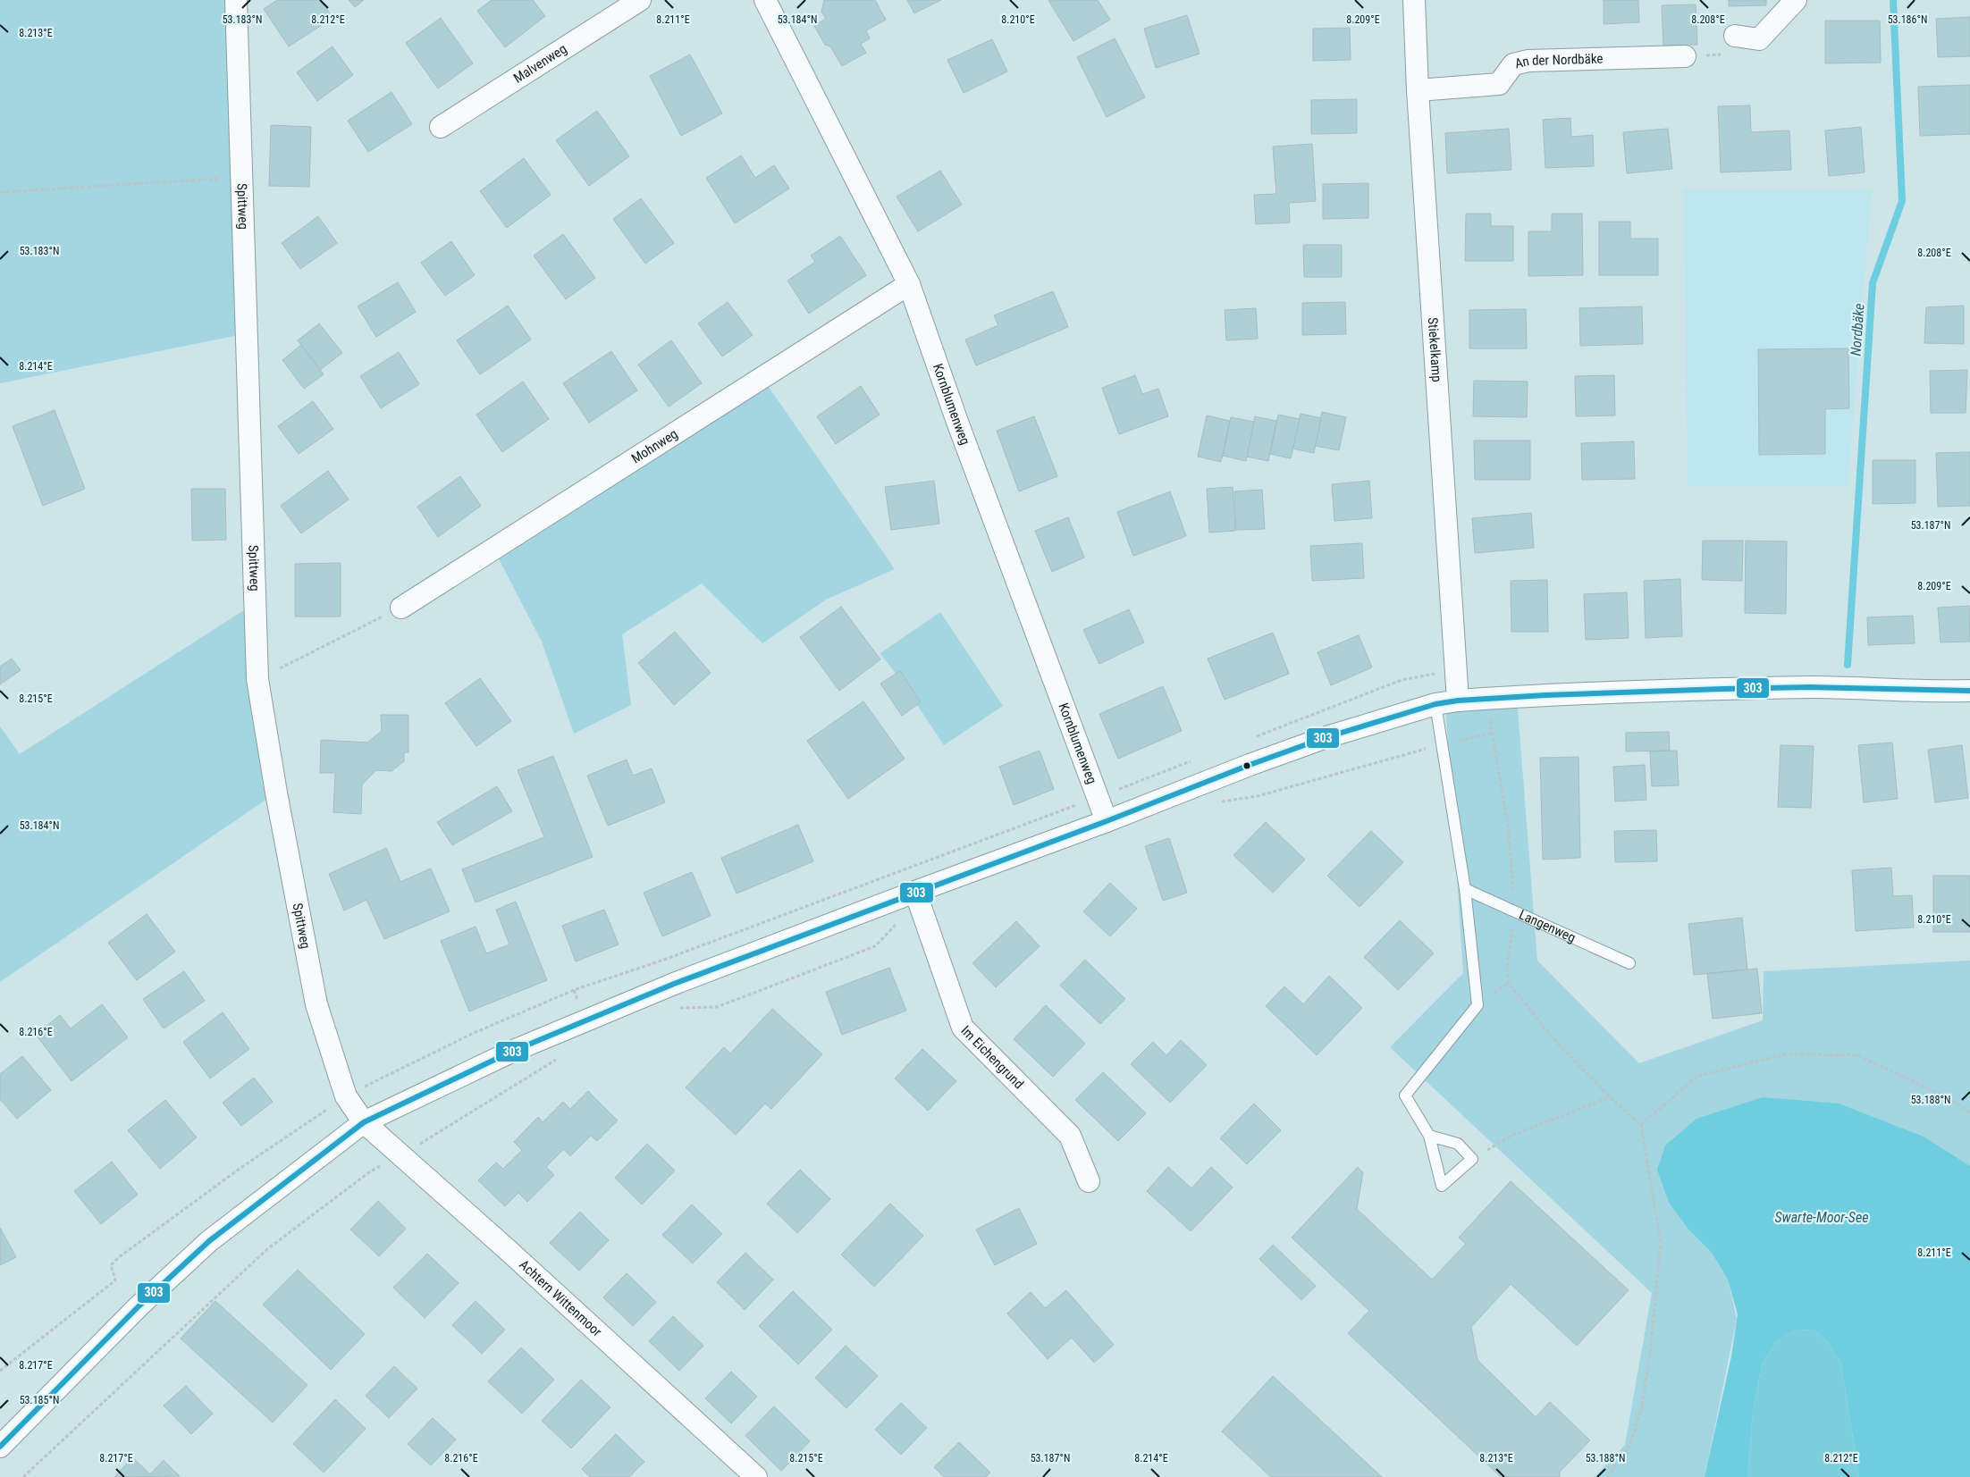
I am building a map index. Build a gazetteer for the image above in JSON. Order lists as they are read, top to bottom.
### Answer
{
  "streets": {
    "street": [
      "Malvenweg",
      "An der Nordbäke",
      "Spittweg",
      "Stiekelkamp",
      "Kornblumenweg",
      "Mohnweg",
      "Im Eichengrund",
      "Achtern Wittenmoor"
    ],
    "lane": ["Langenweg"]
  },
  "crossings": [
    ["An der Nordbäke", "Stiekelkamp"],
    ["Spittweg", "Achtern Wittenmoor"],
    ["Kornblumenweg", "Mohnweg"]
  ],
  "water": ["Nordbäke", "Swarte-Moor-See"],
  "lines": ["transit line 303"],
  "coordinates": [
    "8.212°E",
    "8.211°E",
    "8.210°E",
    "8.209°E",
    "8.208°E",
    "53.183°N",
    "53.184°N",
    "53.186°N",
    "8.213°E",
    "8.214°E",
    "53.187°N",
    "8.215°E",
    "8.216°E",
    "53.188°N",
    "8.217°E",
    "53.185°N"
  ]
}
